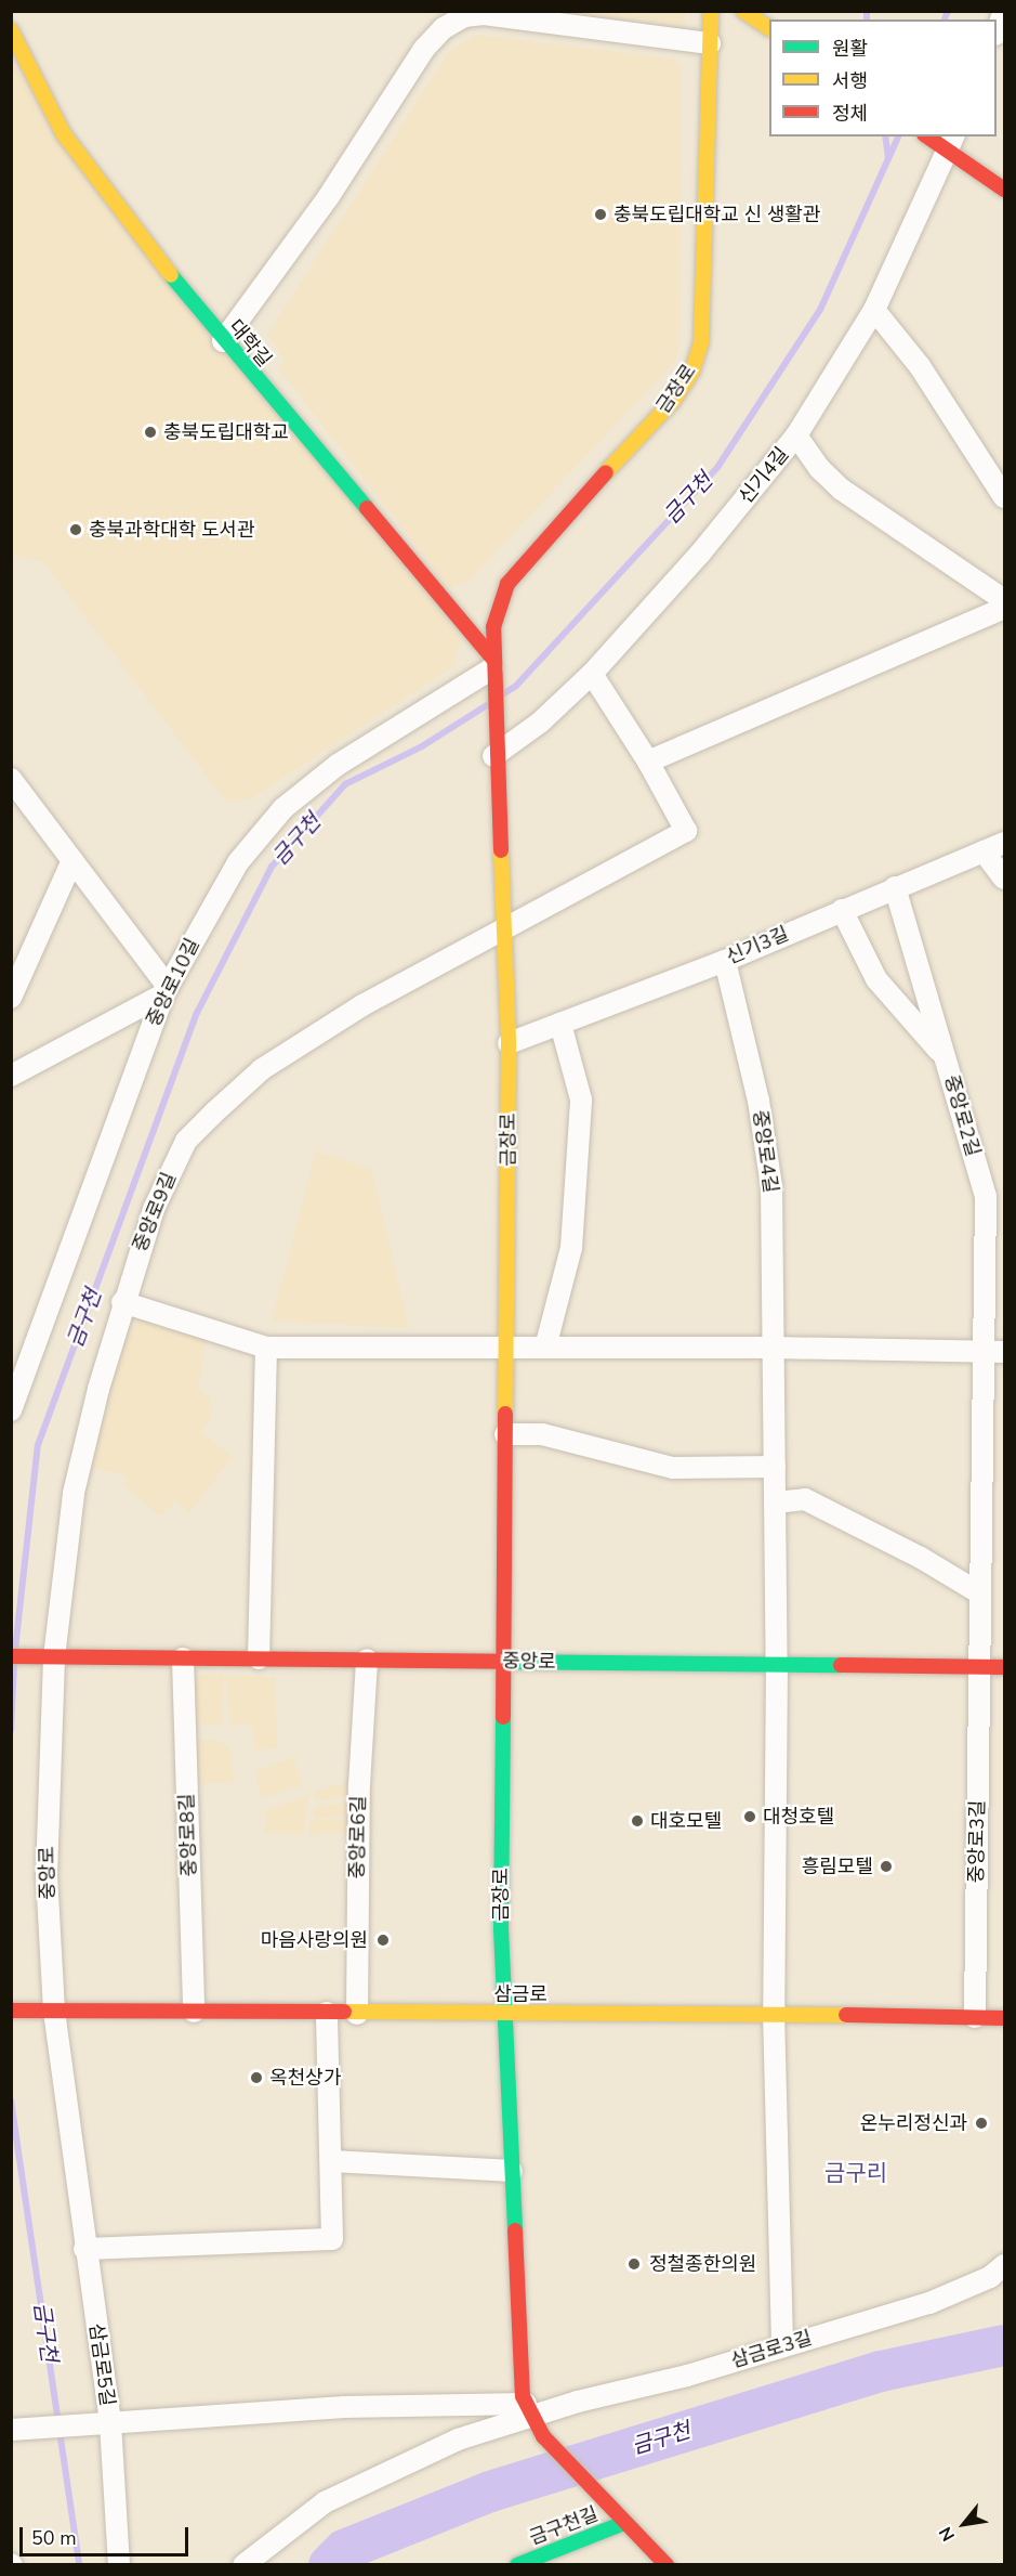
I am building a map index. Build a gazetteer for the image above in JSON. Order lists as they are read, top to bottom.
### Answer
{
  "streets": {
    "main road": [
      "대학길",
      "금장로",
      "중앙로",
      "삼금로",
      "금구천길"
    ],
    "street": [
      "신기4길",
      "신기3길",
      "중앙로10길",
      "중앙로2길",
      "중앙로4길",
      "중앙로9길",
      "중앙로8길",
      "중앙로6길",
      "중앙로3길",
      "삼금로3길",
      "삼금로5길"
    ]
  },
  "crossings": [
    ["대학길", "금장로"],
    ["대학길", "중앙로10길"],
    ["금장로", "신기4길"],
    ["금장로", "신기3길"],
    ["금장로", "중앙로10길"],
    ["금장로", "중앙로9길"],
    ["금장로", "중앙로"],
    ["금장로", "삼금로"],
    ["금장로", "삼금로3길"],
    ["금장로", "삼금로5길"],
    ["금장로", "금구천길"],
    ["신기3길", "중앙로2길"],
    ["신기3길", "중앙로4길"],
    ["중앙로2길", "중앙로"],
    ["중앙로2길", "중앙로3길"],
    ["중앙로4길", "중앙로"],
    ["중앙로4길", "삼금로"],
    ["중앙로4길", "삼금로3길"],
    ["중앙로9길", "중앙로"],
    ["중앙로", "중앙로8길"],
    ["중앙로", "중앙로6길"],
    ["중앙로", "중앙로3길"],
    ["중앙로", "삼금로"],
    ["중앙로", "삼금로5길"],
    ["중앙로8길", "삼금로"],
    ["중앙로6길", "삼금로"],
    ["중앙로3길", "삼금로"],
    ["삼금로", "삼금로5길"],
    ["삼금로3길", "삼금로5길"]
  ],
  "districts": ["금구리"],
  "water": ["금구천"],
  "places": [
    "충북도립대학교 신 생활관",
    "충북도립대학교",
    "충북과학대학 도서관",
    "대청호텔",
    "대호모텔",
    "흥림모텔",
    "마음사랑의원",
    "옥천상가",
    "온누리정신과",
    "정철종한의원"
  ],
  "legend": ["원활", "서행", "정체"],
  "scale_bar": "50 m",
  "north": "bottom left"
}
